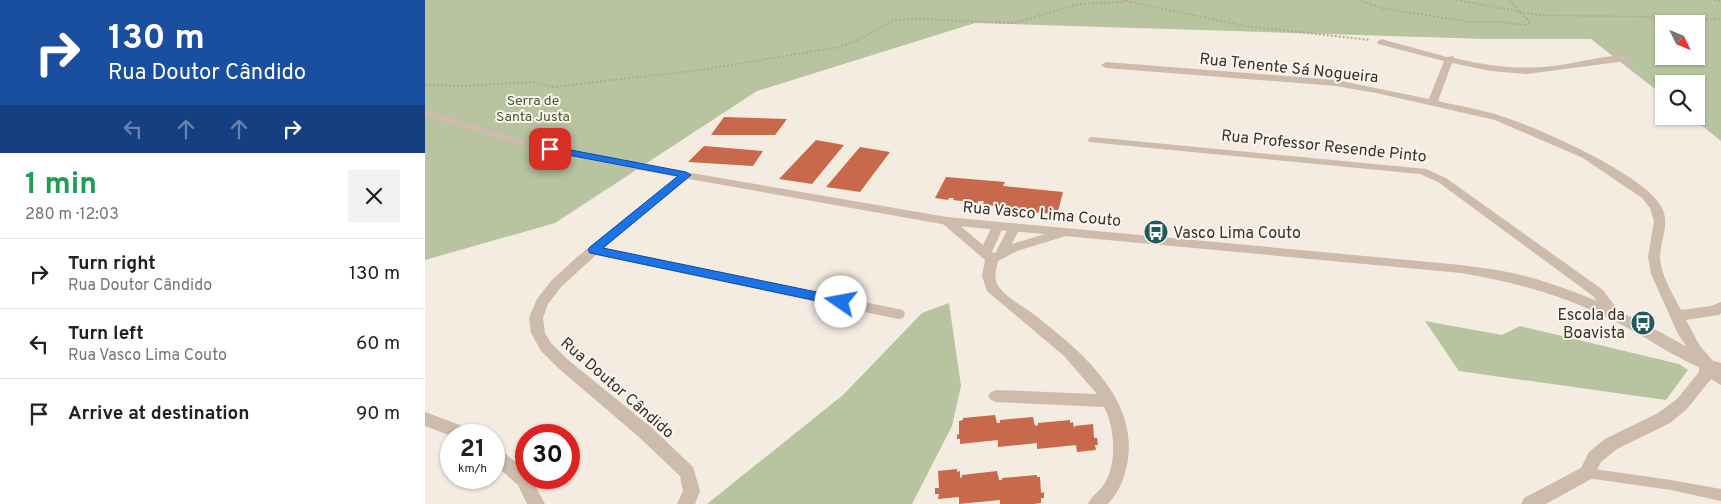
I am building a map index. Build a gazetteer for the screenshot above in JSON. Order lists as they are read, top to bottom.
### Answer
{
  "streets": {
    "street": [
      "Rua Tenente Sá Nogueira",
      "Rua Professor Resende Pinto",
      "Rua Vasco Lima Couto",
      "Rua Doutor Cândido"
    ]
  },
  "crossings": [
    ["Rua Tenente Sá Nogueira", "Rua Vasco Lima Couto"],
    ["Rua Professor Resende Pinto", "Rua Vasco Lima Couto"],
    ["Rua Vasco Lima Couto", "Rua Doutor Cândido"]
  ],
  "parks": ["Serra de Santa Justa"],
  "places": {
    "bus stop": ["Vasco Lima Couto", "Escola da Boavista"]
  },
  "north": "bottom right",
  "page": {
    "turn": ["130 m", "Rua Doutor Cândido"],
    "heading": ["1 min", "280 m · 12:03"],
    "list": [
      {
        "name": "Turn right",
        "note": "Rua Doutor Cândido",
        "value": "130 m"
      },
      {
        "name": "Turn left",
        "note": "Rua Vasco Lima Couto",
        "value": "60 m"
      },
      {
        "name": "Arrive at destination",
        "value": "90 m"
      }
    ],
    "speed": "21 km/h",
    "limit": "30"
  }
}
